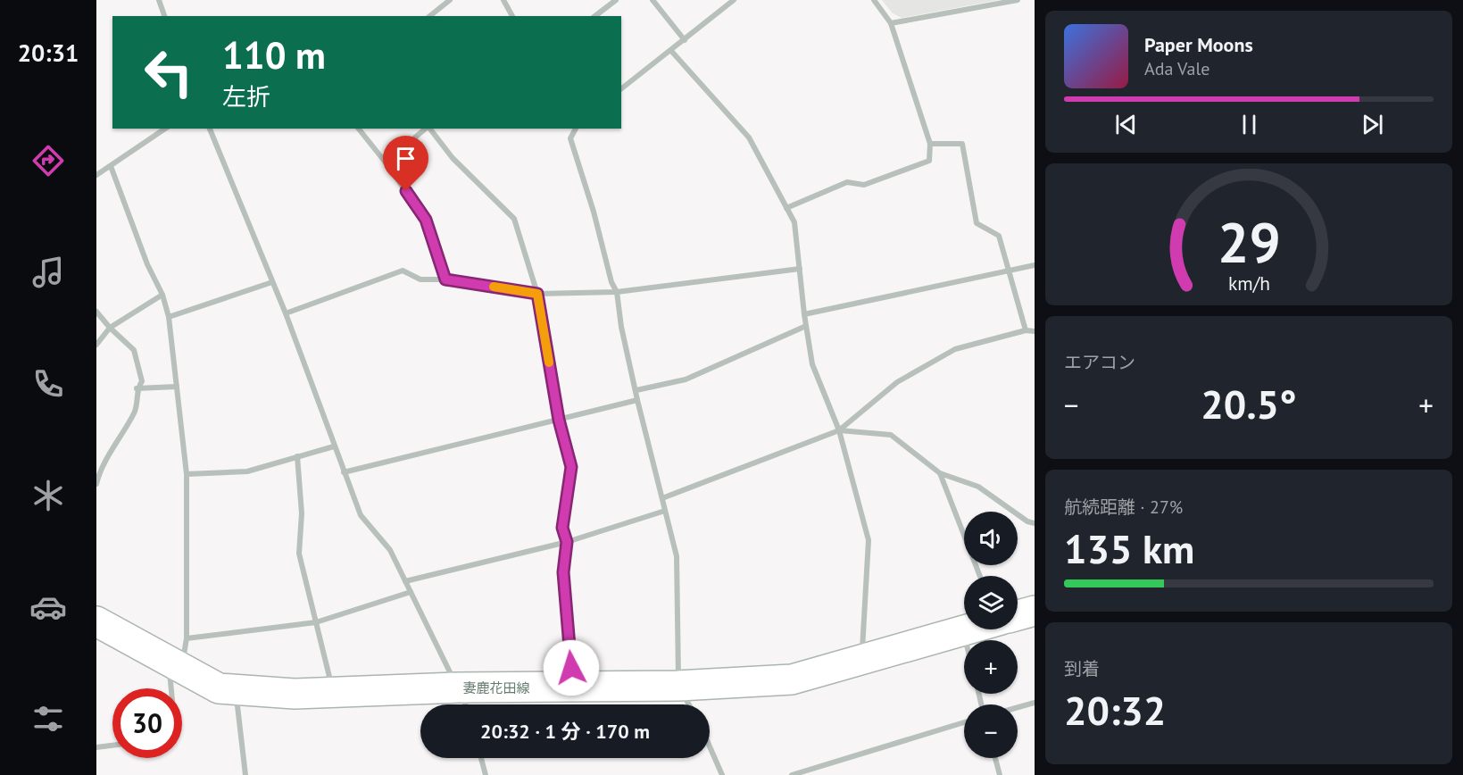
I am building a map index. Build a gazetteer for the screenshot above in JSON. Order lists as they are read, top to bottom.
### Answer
{
  "streets": {
    "main road": ["妻鹿花田線"]
  },
  "page": {
    "tabs": "20:31",
    "turn": ["110 m", "左折"],
    "song": ["Paper Moons", "Ada Vale"],
    "tile": [
      "エアコン",
      ["航続距離 · 27%", "135 km"],
      ["到着", "20:32"]
    ],
    "heat": ["−", "20.5°", "+"],
    "map_buttons": ["+", "−"],
    "limit": "30",
    "trip": "20:32 · 1 分 · 170 m",
    "gauge": ["29", "km/h"]
  }
}
